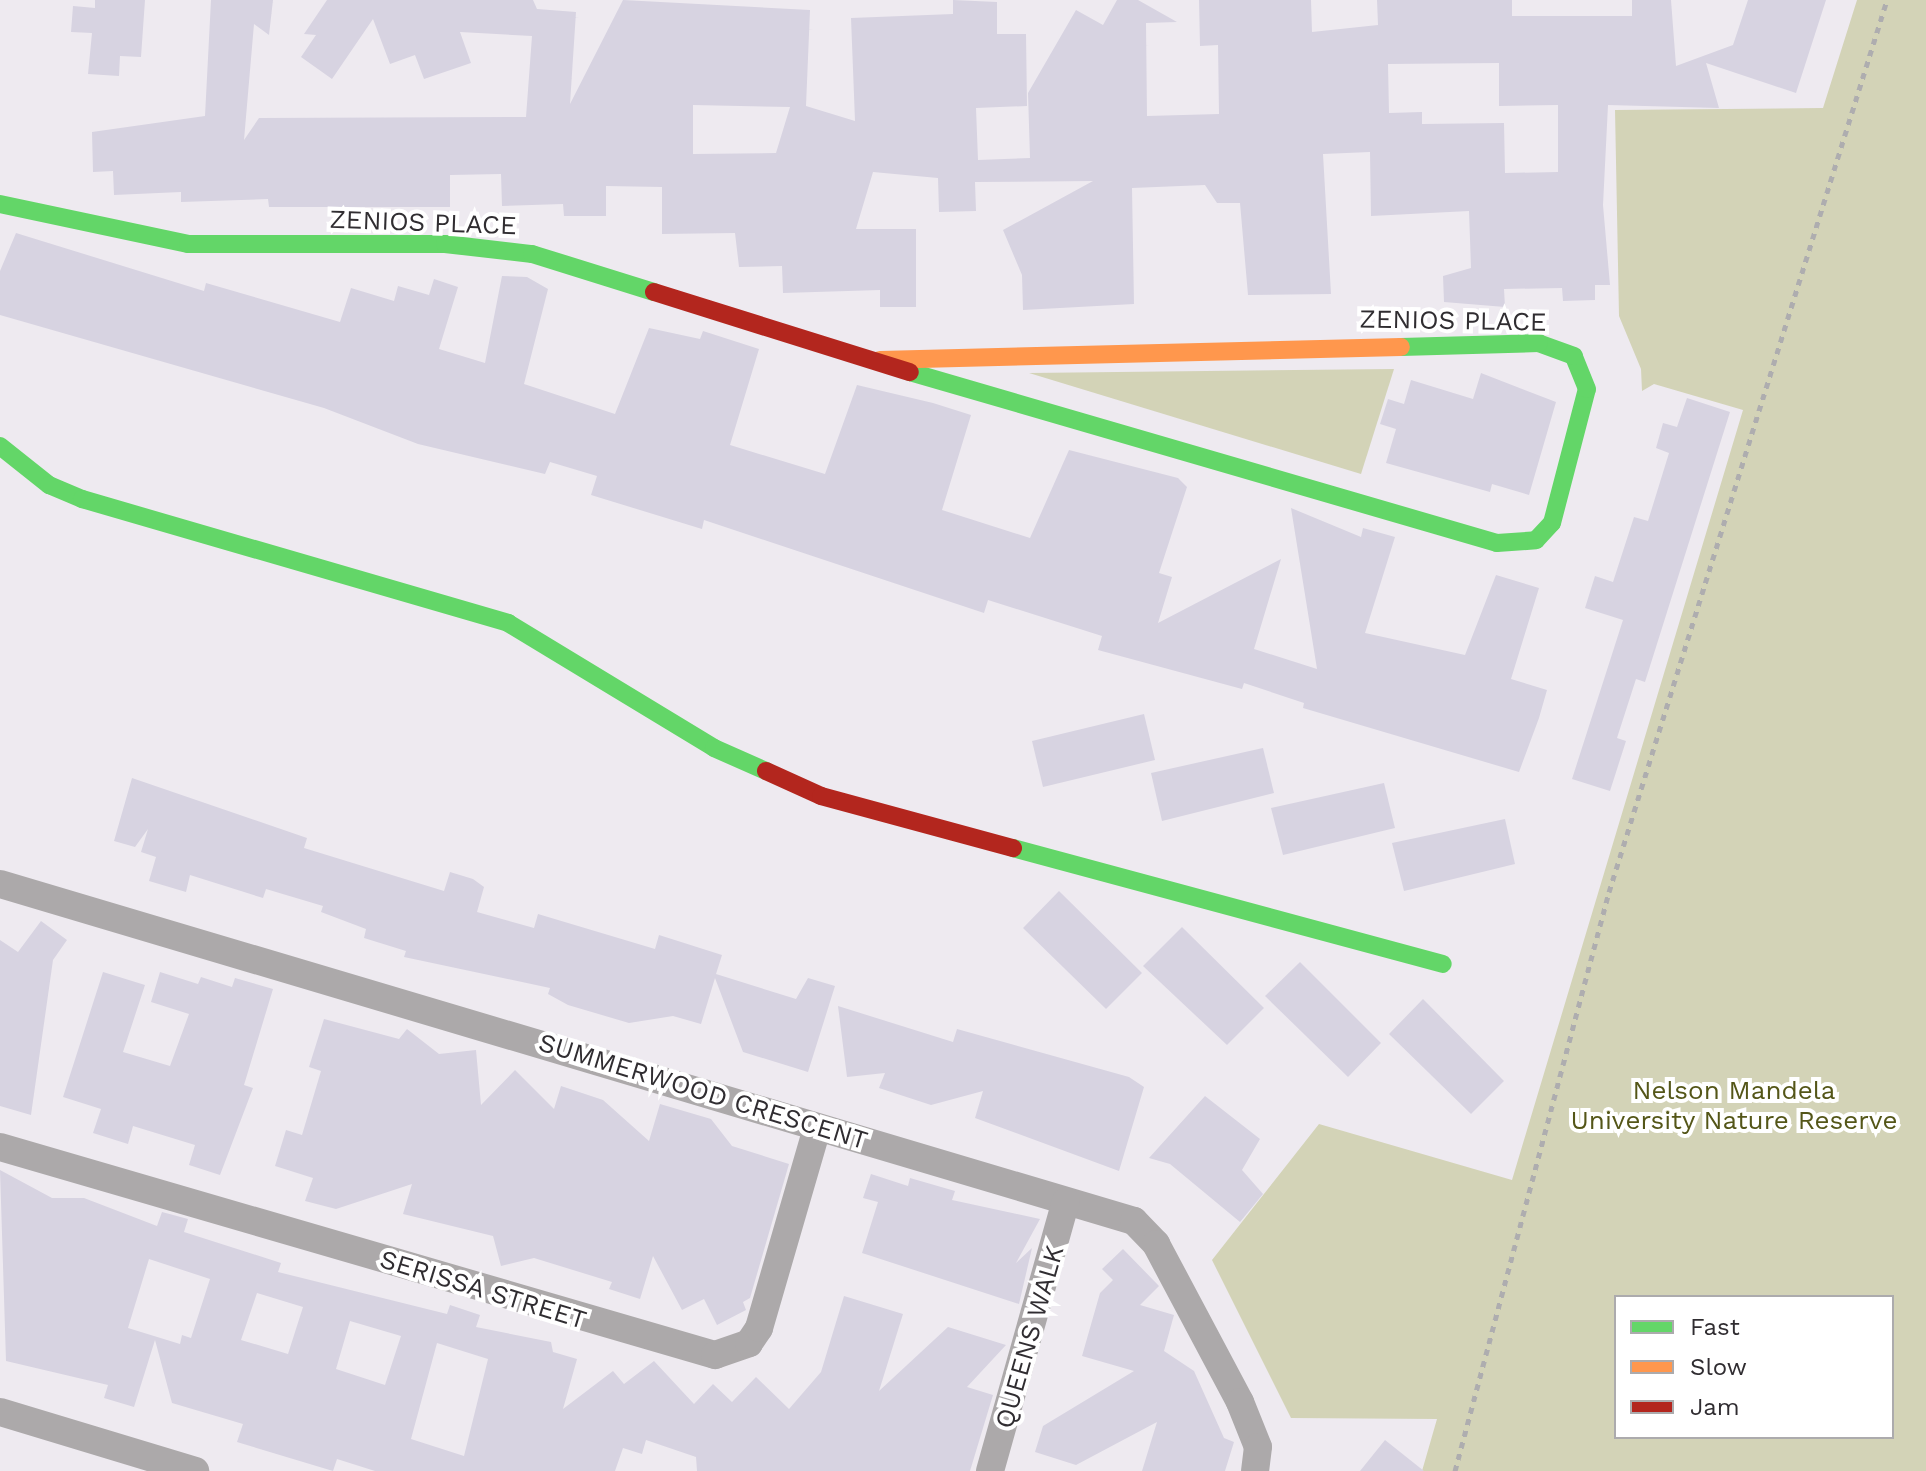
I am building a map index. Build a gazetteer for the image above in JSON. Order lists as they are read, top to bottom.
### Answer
{
  "streets": {
    "street": [
      "ZENIOS PLACE",
      "SUMMERWOOD CRESCENT",
      "SERISSA STREET",
      "QUEENS WALK"
    ]
  },
  "crossings": [
    ["SUMMERWOOD CRESCENT", "SERISSA STREET"],
    ["SUMMERWOOD CRESCENT", "QUEENS WALK"]
  ],
  "parks": ["Nelson Mandela University Nature Reserve"],
  "legend": ["Fast", "Slow", "Jam"]
}
